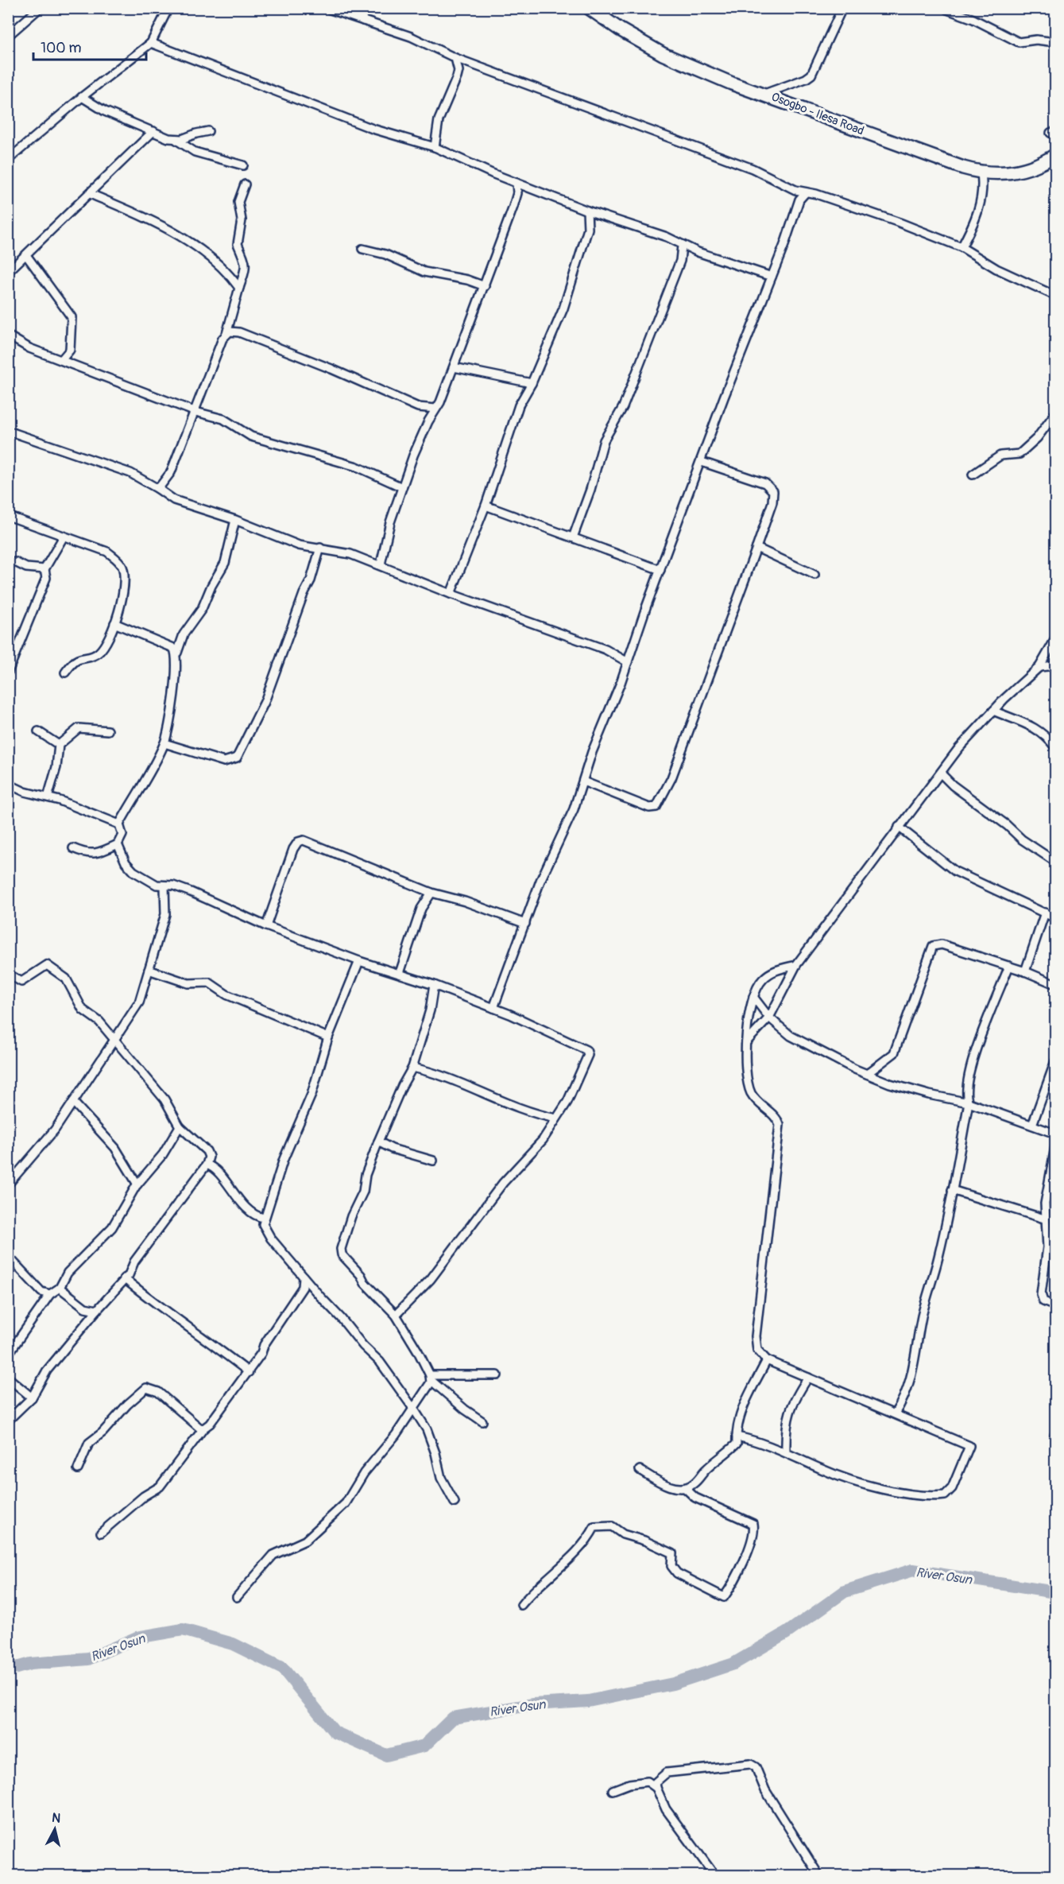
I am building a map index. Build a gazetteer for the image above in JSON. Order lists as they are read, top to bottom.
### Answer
{
  "streets": {
    "main road": ["Osogbo - Ilesa Road"]
  },
  "water": ["River Osun"],
  "scale_bar": "100 m",
  "north": "top"
}
